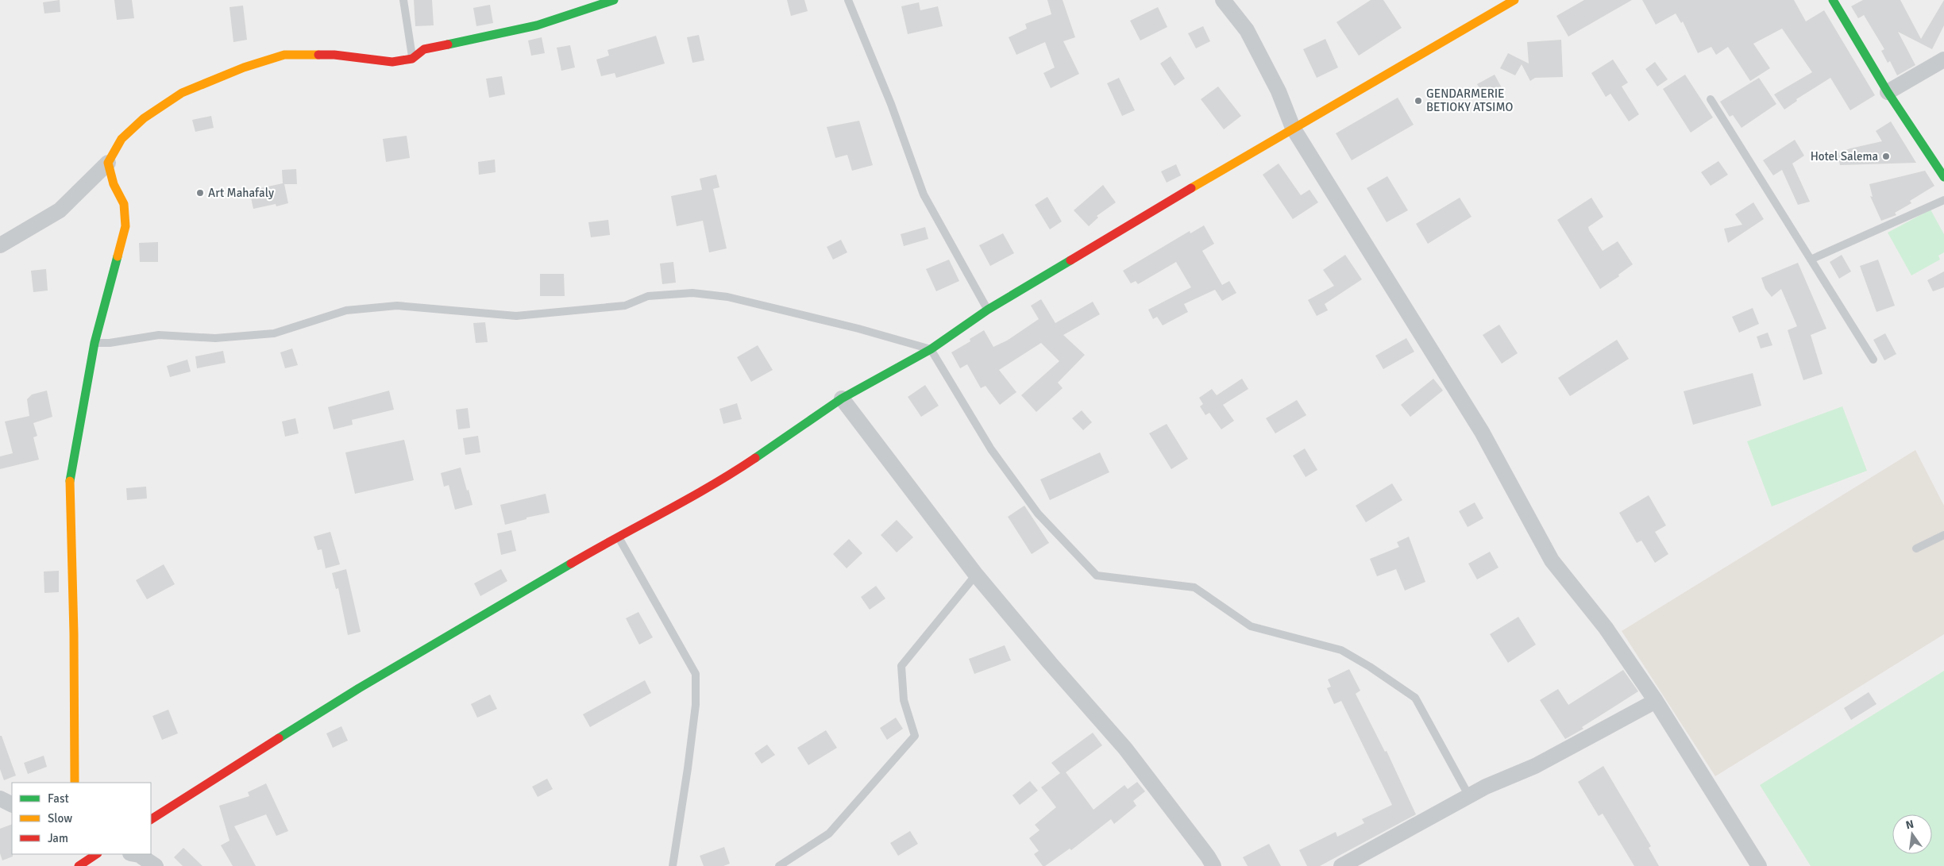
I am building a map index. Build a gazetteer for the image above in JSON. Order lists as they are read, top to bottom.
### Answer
{
  "places": ["GENDARMERIE BETIOKY ATSIMO", "Hotel Salema", "Art Mahafaly"],
  "legend": ["Fast", "Slow", "Jam"],
  "north": "top"
}
